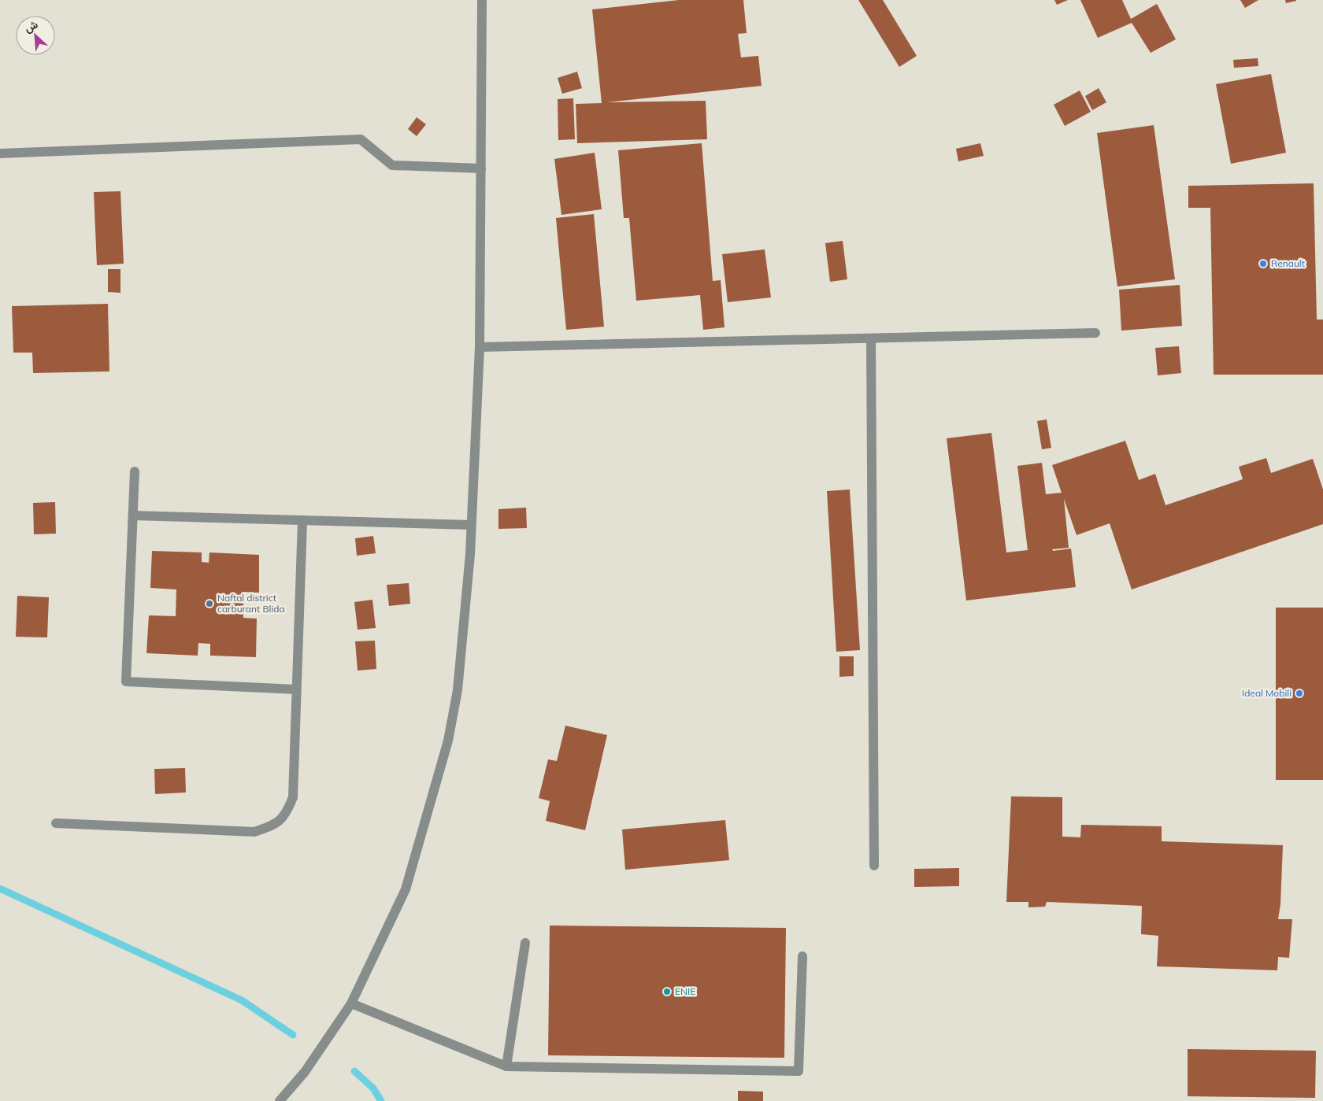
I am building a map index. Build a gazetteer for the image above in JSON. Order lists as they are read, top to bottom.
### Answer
{
  "places": [
    "Renault",
    "Naftal district carburant Blida",
    "Ideal Mobili",
    "ENIE"
  ],
  "north": "top left"
}
